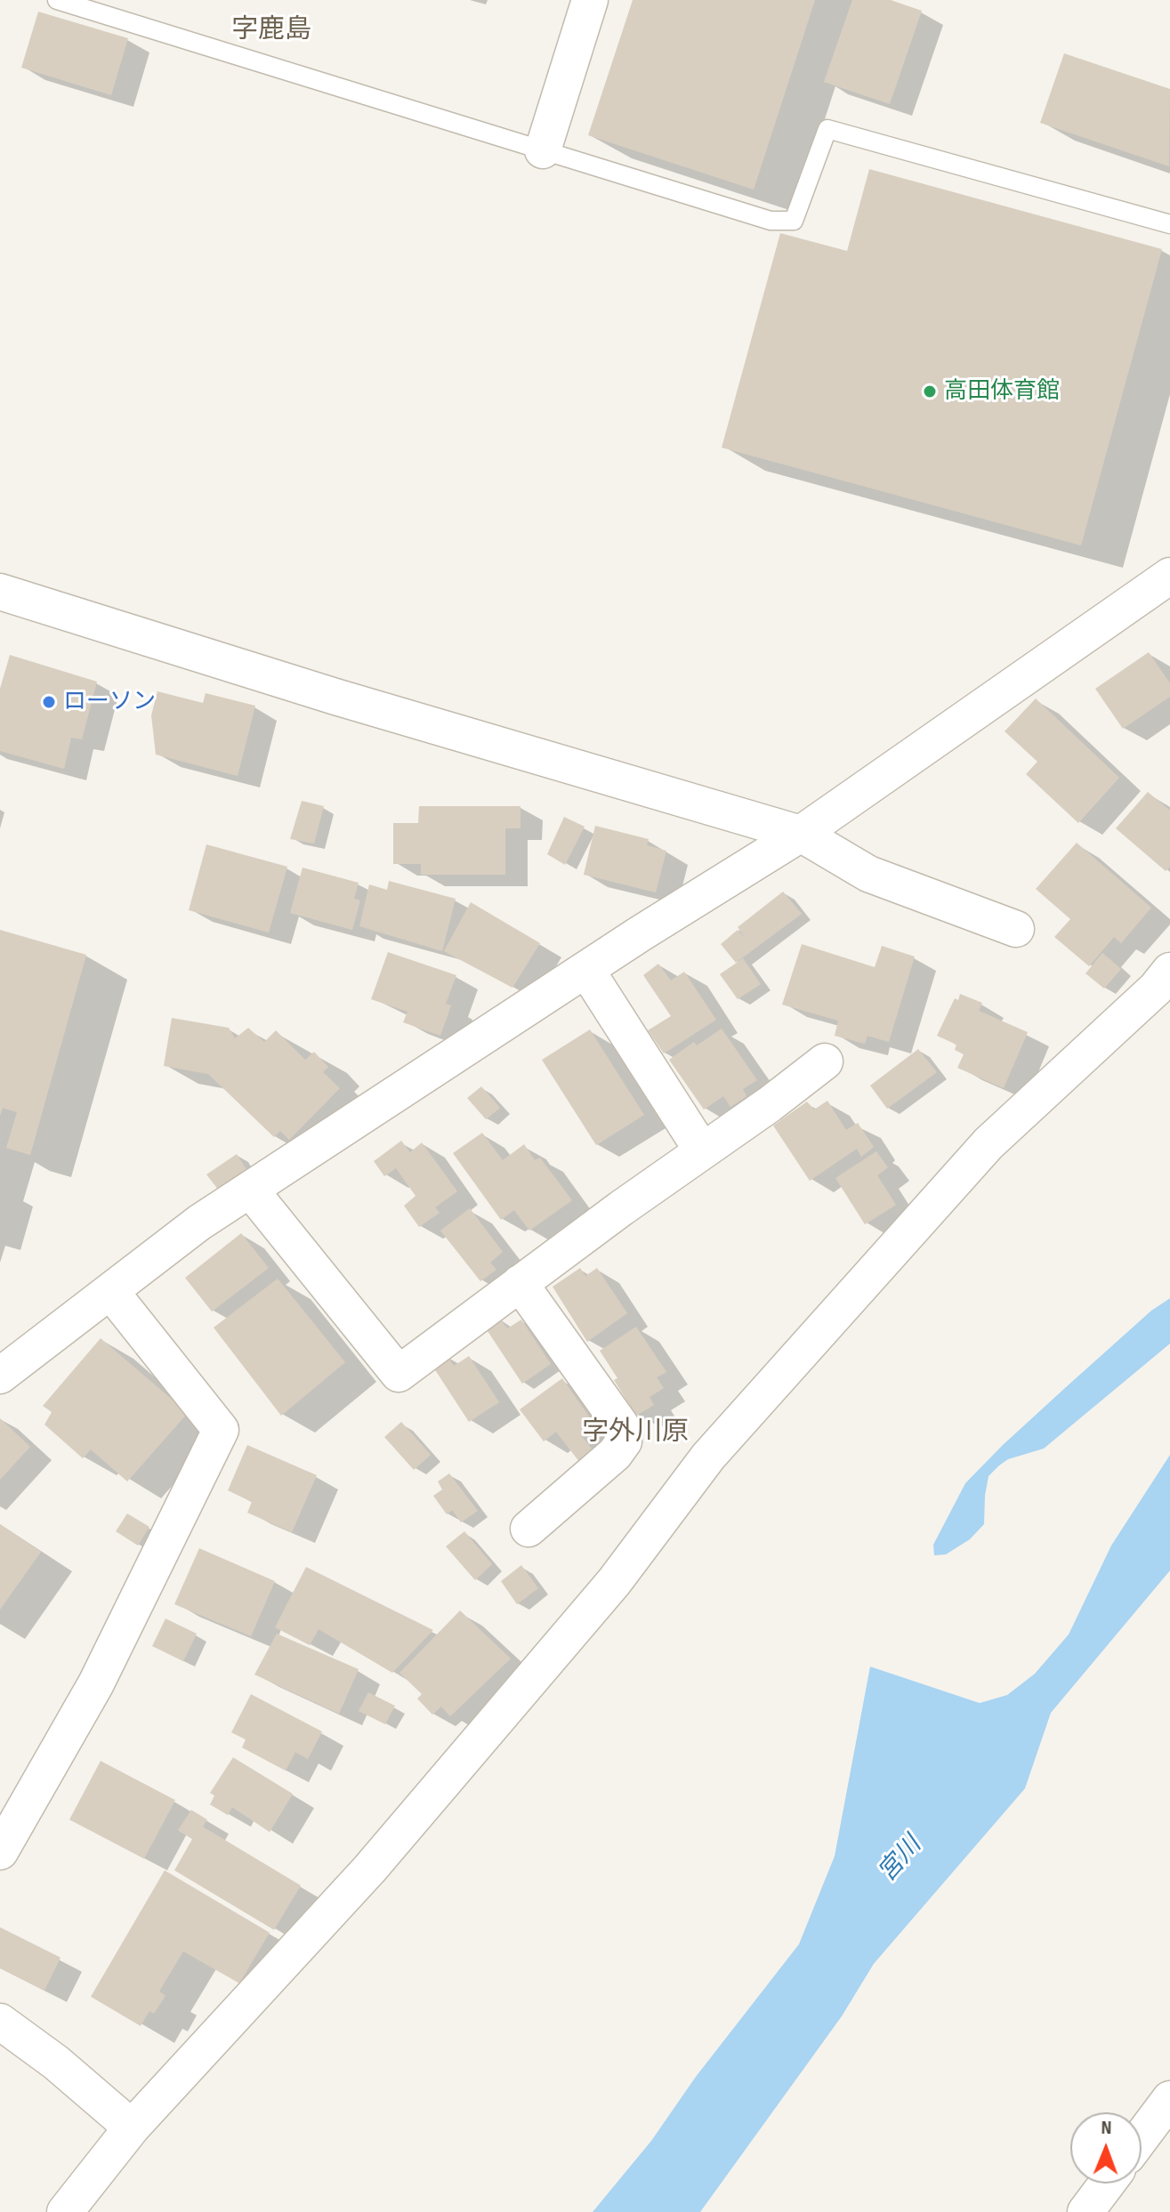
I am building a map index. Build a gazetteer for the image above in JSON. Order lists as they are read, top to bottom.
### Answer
{
  "districts": ["字鹿島", "字外川原"],
  "water": ["宮川"],
  "places": ["高田体育館", "ローソン"],
  "north": "top"
}
